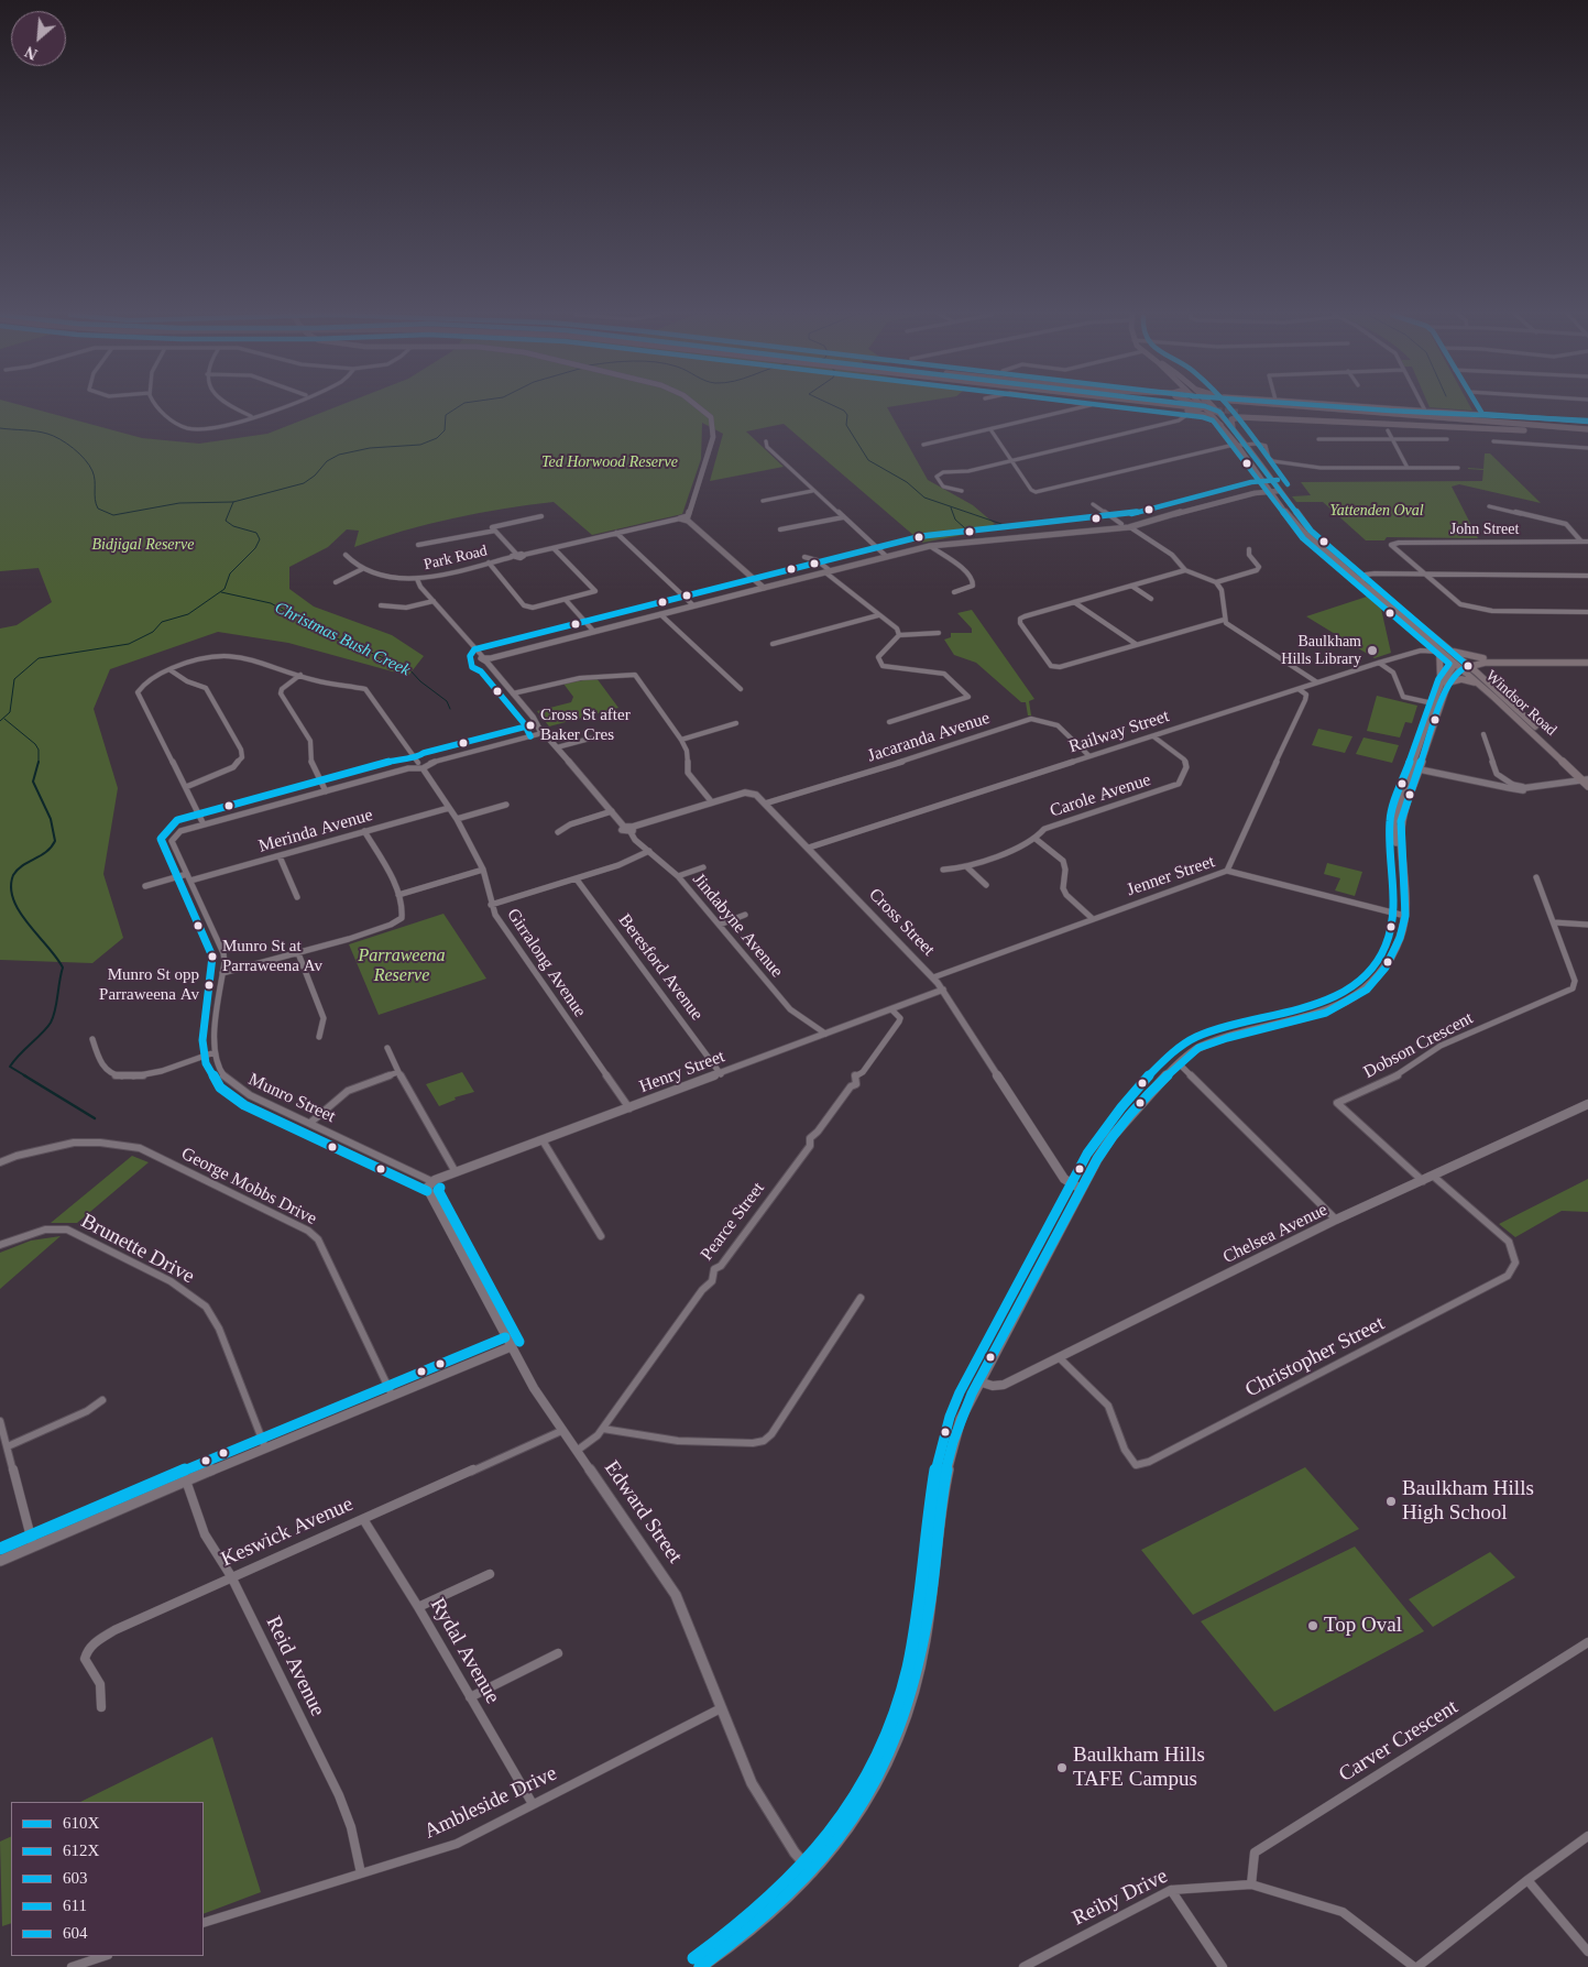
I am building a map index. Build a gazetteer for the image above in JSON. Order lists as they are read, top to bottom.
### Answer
{
  "streets": {
    "main road": ["Windsor Road"],
    "street": [
      "John Street",
      "Park Road",
      "Railway Street",
      "Jacaranda Avenue",
      "Carole Avenue",
      "Merinda Avenue",
      "Jenner Street",
      "Cross Street",
      "Jindabyne Avenue",
      "Girralong Avenue",
      "Beresford Avenue",
      "Dobson Crescent",
      "Henry Street",
      "Munro Street",
      "George Mobbs Drive",
      "Pearce Street",
      "Chelsea Avenue",
      "Brunette Drive",
      "Christopher Street",
      "Edward Street",
      "Keswick Avenue",
      "Rydal Avenue",
      "Reid Avenue",
      "Carver Crescent",
      "Ambleside Drive",
      "Reiby Drive"
    ]
  },
  "crossings": [
    ["Windsor Road", "Railway Street"],
    ["Railway Street", "Jacaranda Avenue"],
    ["Railway Street", "Carole Avenue"],
    ["Railway Street", "Jenner Street"],
    ["Railway Street", "Cross Street"],
    ["Jacaranda Avenue", "Cross Street"],
    ["Merinda Avenue", "Girralong Avenue"],
    ["Merinda Avenue", "Munro Street"],
    ["Jenner Street", "Cross Street"],
    ["Cross Street", "Jindabyne Avenue"],
    ["Cross Street", "Henry Street"],
    ["Jindabyne Avenue", "Henry Street"],
    ["Girralong Avenue", "Henry Street"],
    ["Beresford Avenue", "Henry Street"],
    ["Dobson Crescent", "Chelsea Avenue"],
    ["Henry Street", "Munro Street"],
    ["Henry Street", "Pearce Street"],
    ["Henry Street", "Edward Street"],
    ["Munro Street", "Edward Street"],
    ["Pearce Street", "Edward Street"],
    ["Chelsea Avenue", "Christopher Street"],
    ["Edward Street", "Keswick Avenue"],
    ["Edward Street", "Ambleside Drive"],
    ["Keswick Avenue", "Rydal Avenue"],
    ["Keswick Avenue", "Reid Avenue"],
    ["Rydal Avenue", "Ambleside Drive"],
    ["Reid Avenue", "Ambleside Drive"],
    ["Carver Crescent", "Reiby Drive"]
  ],
  "water": ["Christmas Bush Creek"],
  "parks": [
    "Ted Horwood Reserve",
    "Yattenden Oval",
    "Bidjigal Reserve",
    "Parraweena Reserve"
  ],
  "places": [
    "Baulkham Hills Library",
    "Cross St after Baker Cres",
    "Munro St at Parraweena Av",
    "Munro St opp Parraweena Av",
    "Baulkham Hills High School",
    "Top Oval",
    "Baulkham Hills TAFE Campus"
  ],
  "lines": [
    "transit line 610X",
    "transit line 612X",
    "transit line 603",
    "transit line 611",
    "transit line 604"
  ],
  "legend": [
    "610X",
    "612X",
    "603",
    "611",
    "604"
  ],
  "north": "bottom left"
}
